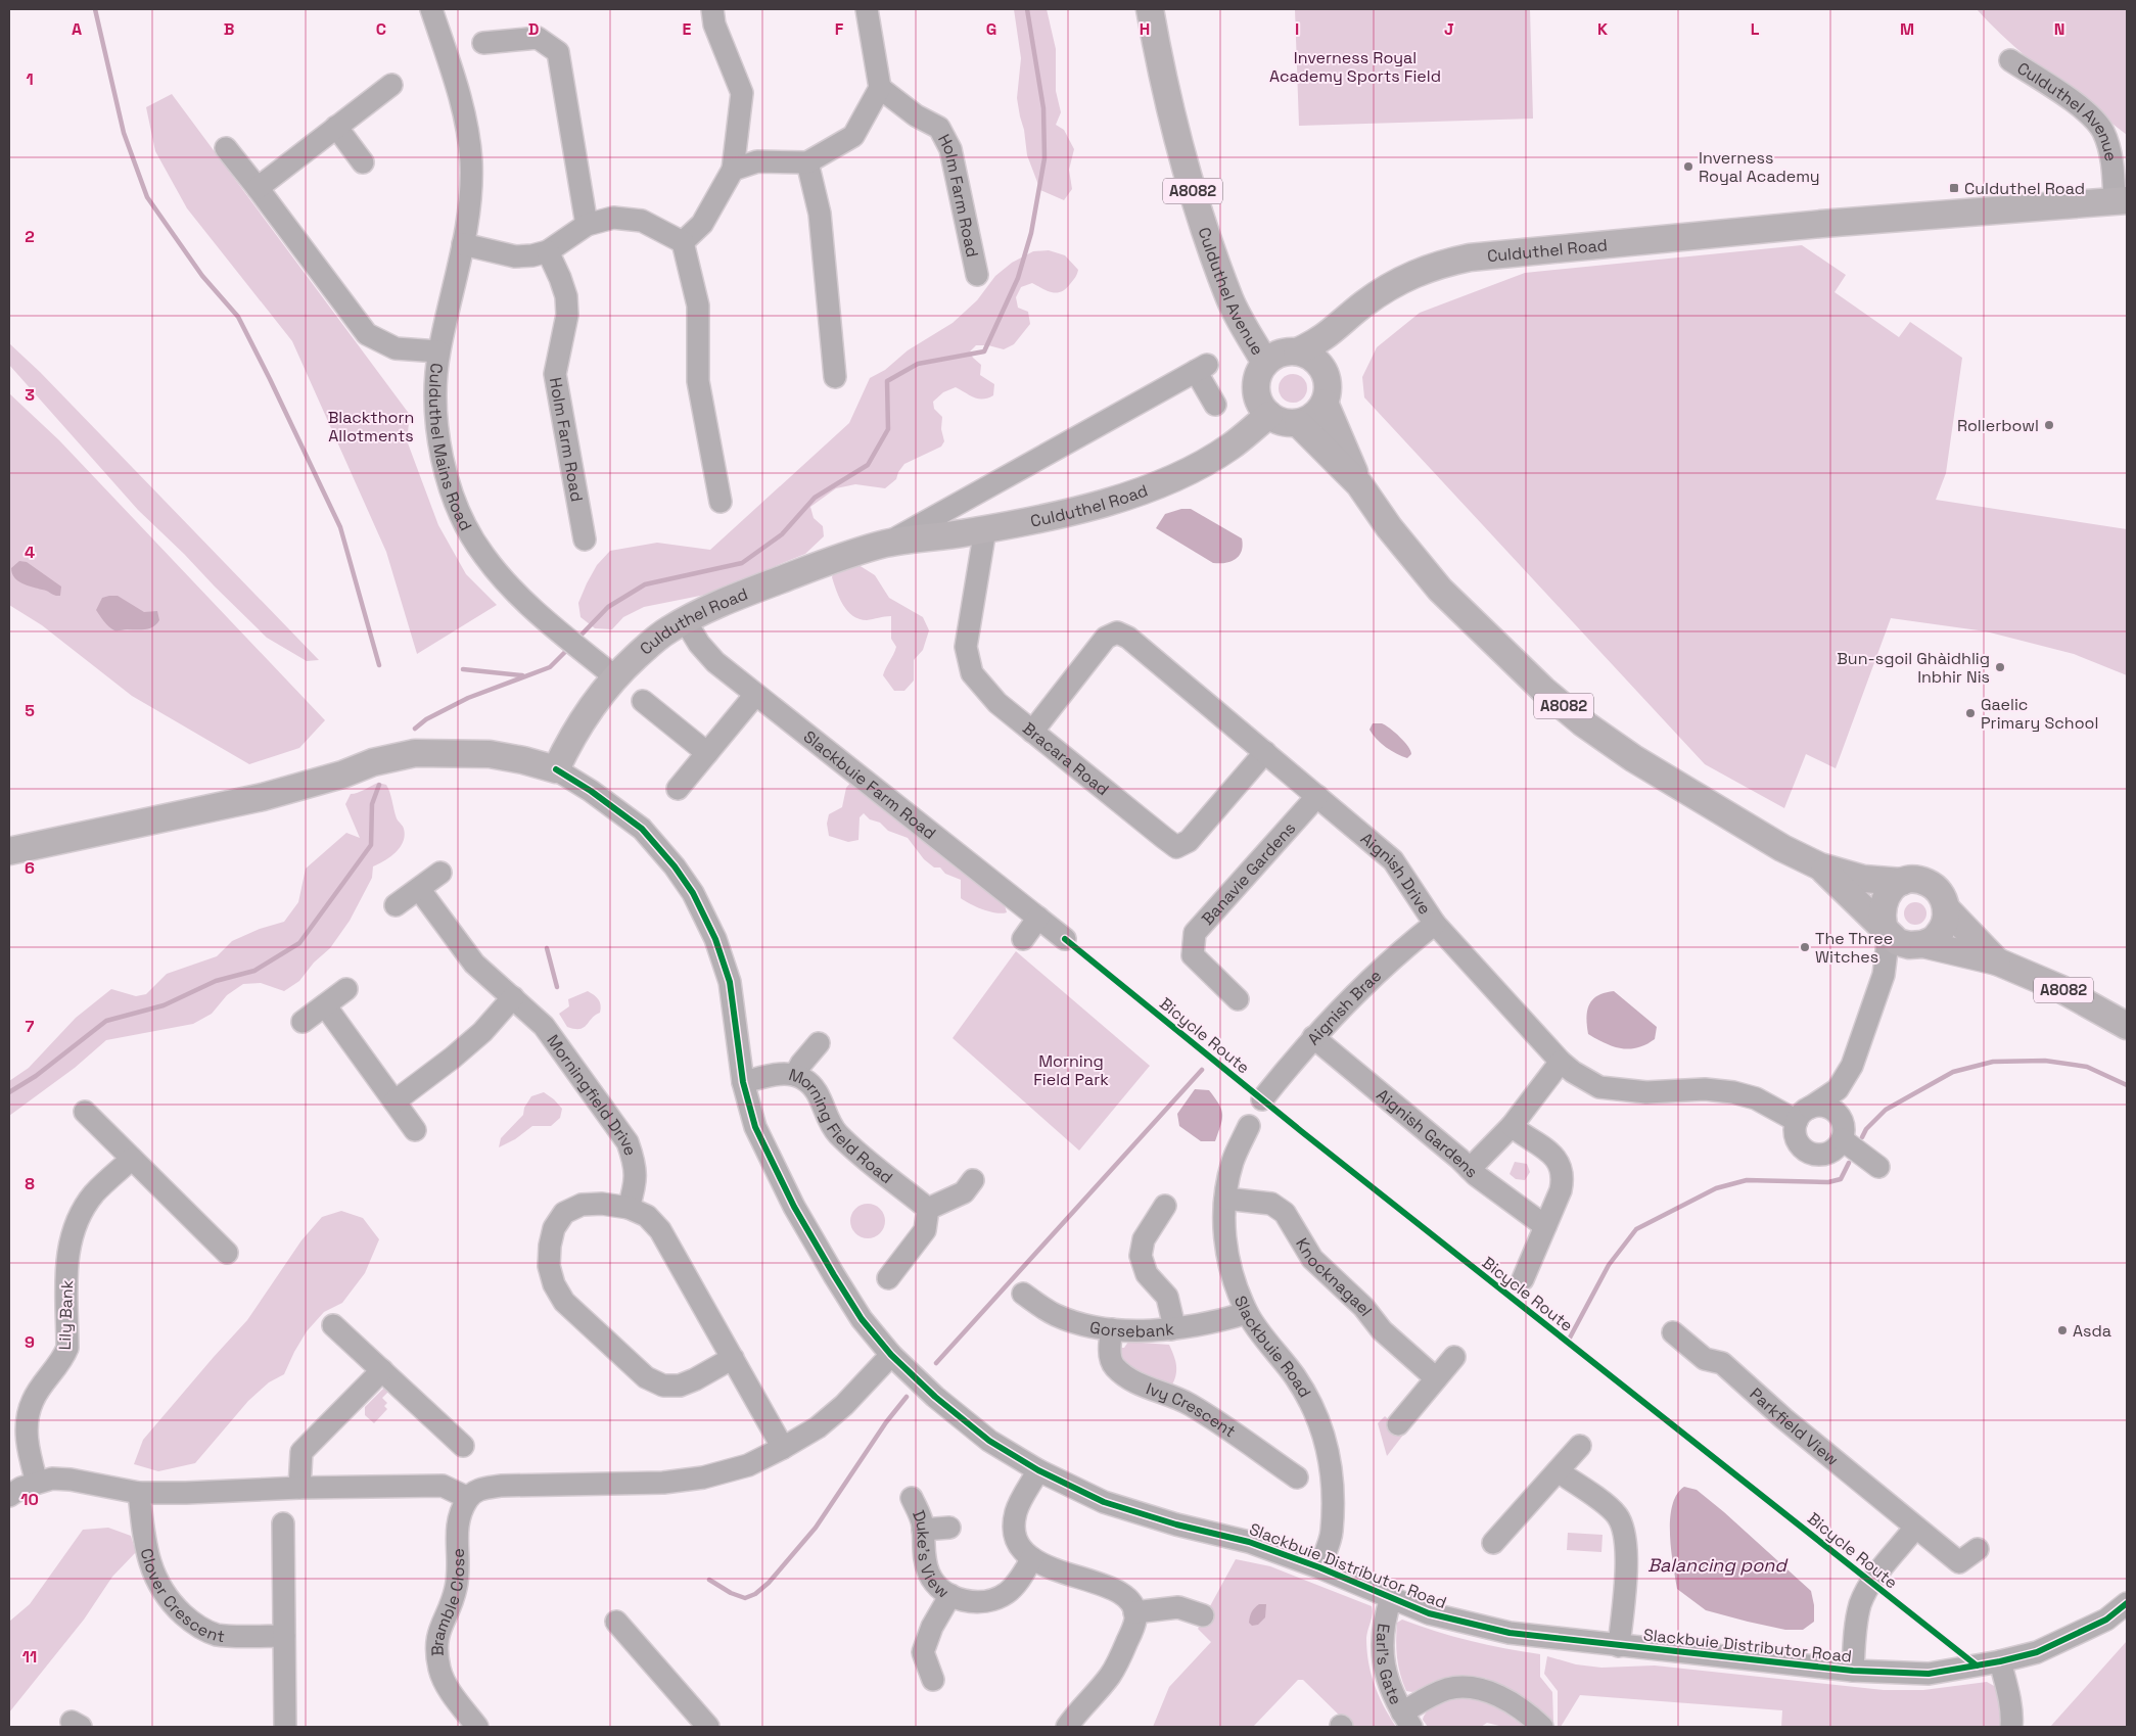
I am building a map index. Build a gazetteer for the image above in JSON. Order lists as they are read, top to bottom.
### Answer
{
  "streets": {
    "main road": ["Culduthel Avenue", "A8082", "Culduthel Road"],
    "street": [
      "Holm Farm Road",
      "Culduthel Mains Road",
      "Bracara Road",
      "Slackbuie Farm Road",
      "Banavie Gardens",
      "Aignish Drive",
      "Aignish Brae",
      "Morningfield Drive",
      "Morning Field Road",
      "Aignish Gardens",
      "Knocknagael",
      "Lily Bank",
      "Gorsebank",
      "Slackbuie Road",
      "Ivy Crescent",
      "Parkfield View",
      "Duke's View",
      "Slackbuie Distributor Road",
      "Clover Crescent",
      "Bramble Close",
      "Earl's Gate"
    ],
    "cycle path": ["Bicycle Route"]
  },
  "crossings": [
    ["Culduthel Avenue", "A8082"],
    ["Culduthel Avenue", "Culduthel Road"],
    ["A8082", "Culduthel Road"],
    ["Culduthel Road", "Culduthel Mains Road"],
    ["Culduthel Road", "Bracara Road"],
    ["Culduthel Road", "Slackbuie Farm Road"],
    ["Culduthel Road", "Slackbuie Distributor Road"],
    ["Bracara Road", "Aignish Drive"],
    ["Banavie Gardens", "Aignish Drive"],
    ["Aignish Drive", "Aignish Brae"],
    ["Aignish Brae", "Aignish Gardens"],
    ["Morning Field Road", "Slackbuie Distributor Road"],
    ["Knocknagael", "Slackbuie Road"],
    ["Gorsebank", "Slackbuie Road"],
    ["Gorsebank", "Ivy Crescent"],
    ["Slackbuie Road", "Slackbuie Distributor Road"],
    ["Slackbuie Distributor Road", "Earl's Gate"]
  ],
  "water": ["Balancing pond"],
  "parks": ["Inverness Royal Academy Sports Field", "Blackthorn Allotments", "Morning Field Park"],
  "places": {
    "other": [
      "Inverness Royal Academy",
      "Rollerbowl",
      "Bun-sgoil Ghàidhlig Inbhir Nis",
      "Gaelic Primary School",
      "The Three Witches",
      "Asda"
    ],
    "transit": ["Culduthel Road"]
  },
  "grid": {
    "columns": [
      "A",
      "B",
      "C",
      "D",
      "E",
      "F",
      "G",
      "H",
      "I",
      "J",
      "K",
      "L",
      "M",
      "N"
    ],
    "rows": [
      "1",
      "2",
      "3",
      "4",
      "5",
      "6",
      "7",
      "8",
      "9",
      "10",
      "11"
    ]
  }
}
